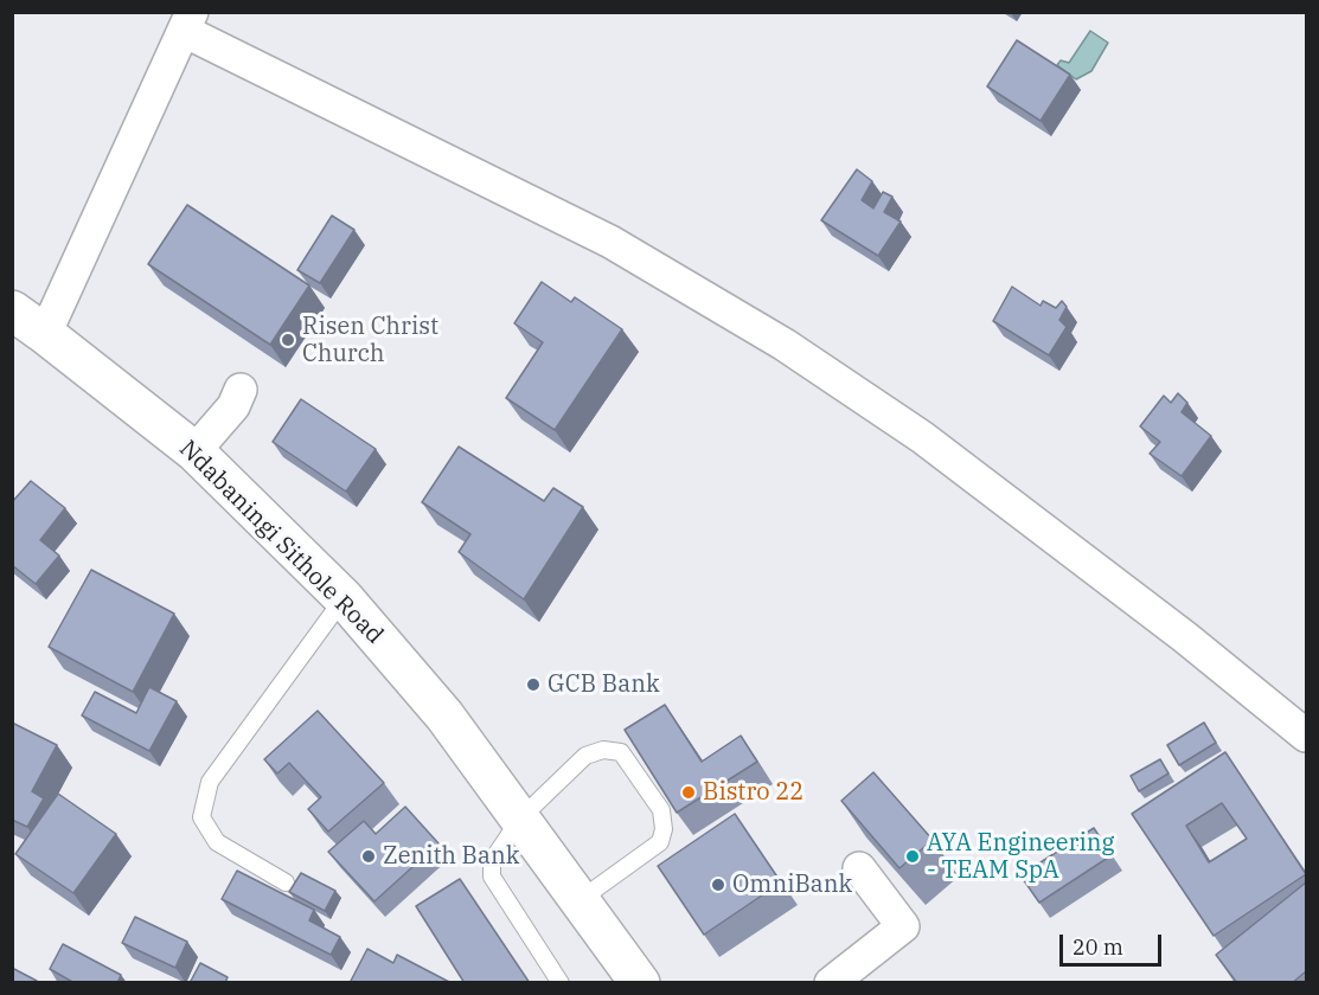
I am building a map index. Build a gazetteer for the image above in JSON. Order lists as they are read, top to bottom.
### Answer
{
  "streets": {
    "street": ["Ndabaningi Sithole Road"]
  },
  "places": [
    "Risen Christ Church",
    "GCB Bank",
    "Bistro 22",
    "Zenith Bank",
    "AYA Engineering - TEAM SpA",
    "OmniBank"
  ],
  "scale_bar": "20 m"
}
